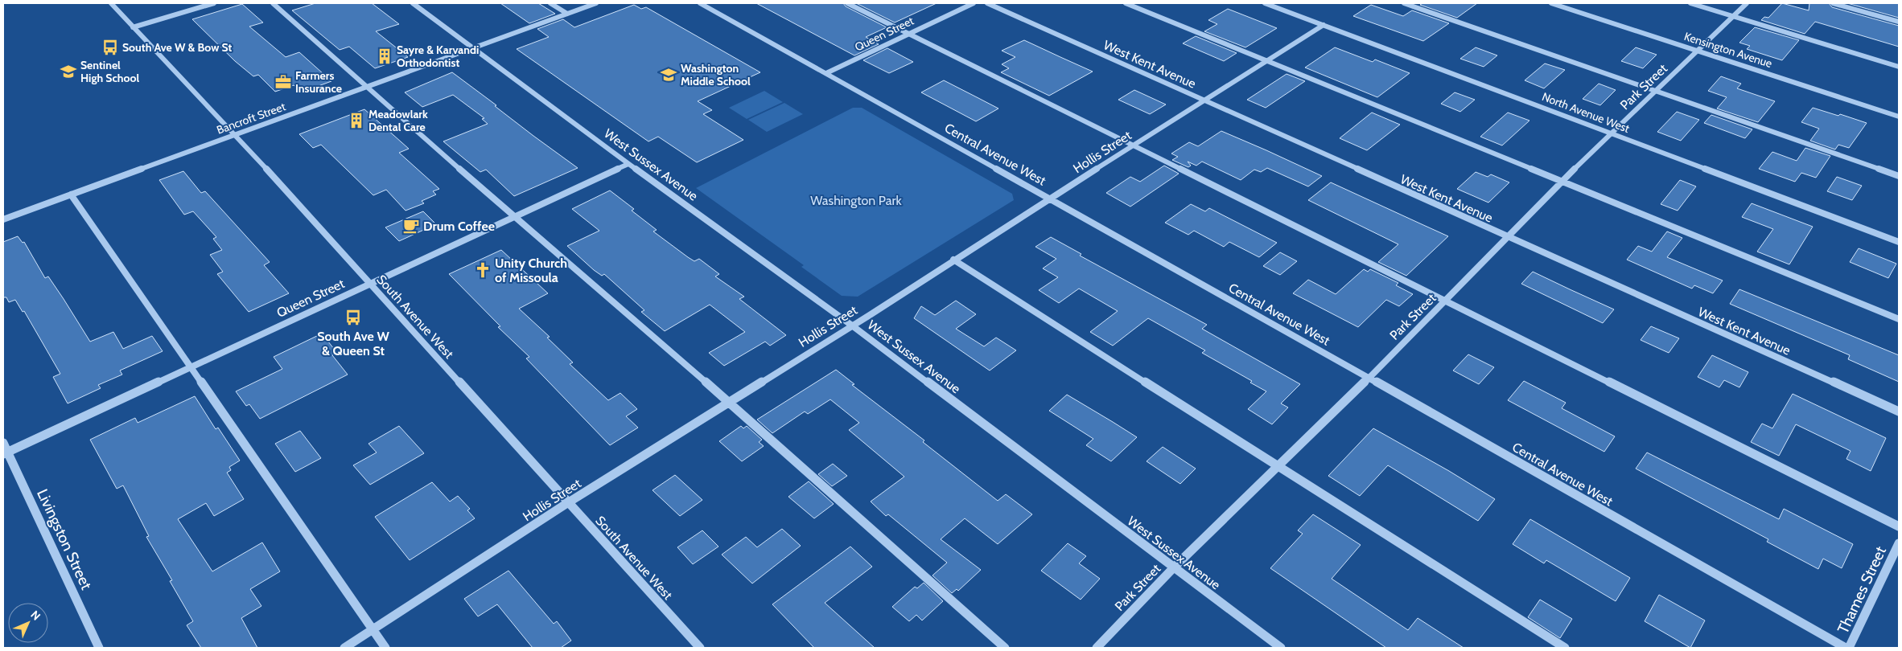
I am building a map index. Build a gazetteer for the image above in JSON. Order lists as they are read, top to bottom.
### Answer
{
  "streets": {
    "street": [
      "Queen Street",
      "Kensington Avenue",
      "West Kent Avenue",
      "Park Street",
      "North Avenue West",
      "Bancroft Street",
      "Hollis Street",
      "Central Avenue West",
      "West Sussex Avenue",
      "South Avenue West",
      "Livingston Street",
      "Thames Street"
    ]
  },
  "crossings": [
    ["Queen Street", "Central Avenue West"],
    ["Queen Street", "West Sussex Avenue"],
    ["Queen Street", "South Avenue West"],
    ["Queen Street", "Livingston Street"],
    ["Kensington Avenue", "Park Street"],
    ["West Kent Avenue", "Park Street"],
    ["West Kent Avenue", "Hollis Street"],
    ["Park Street", "North Avenue West"],
    ["Park Street", "Central Avenue West"],
    ["Park Street", "West Sussex Avenue"],
    ["North Avenue West", "Hollis Street"],
    ["Bancroft Street", "West Sussex Avenue"],
    ["Bancroft Street", "South Avenue West"],
    ["Hollis Street", "Central Avenue West"],
    ["Hollis Street", "West Sussex Avenue"],
    ["Hollis Street", "South Avenue West"]
  ],
  "parks": ["Washington Park"],
  "places": {
    "bus stop": ["South Ave W & Bow St", "South Ave W & Queen St"],
    "building": ["Sayre & Karvandi Orthodontist", "Meadowlark Dental Care"],
    "school or university": ["Sentinel High School", "Washington Middle School"],
    "office": ["Farmers Insurance"],
    "cafe": ["Drum Coffee"],
    "church": ["Unity Church of Missoula"]
  },
  "north": "top right"
}
